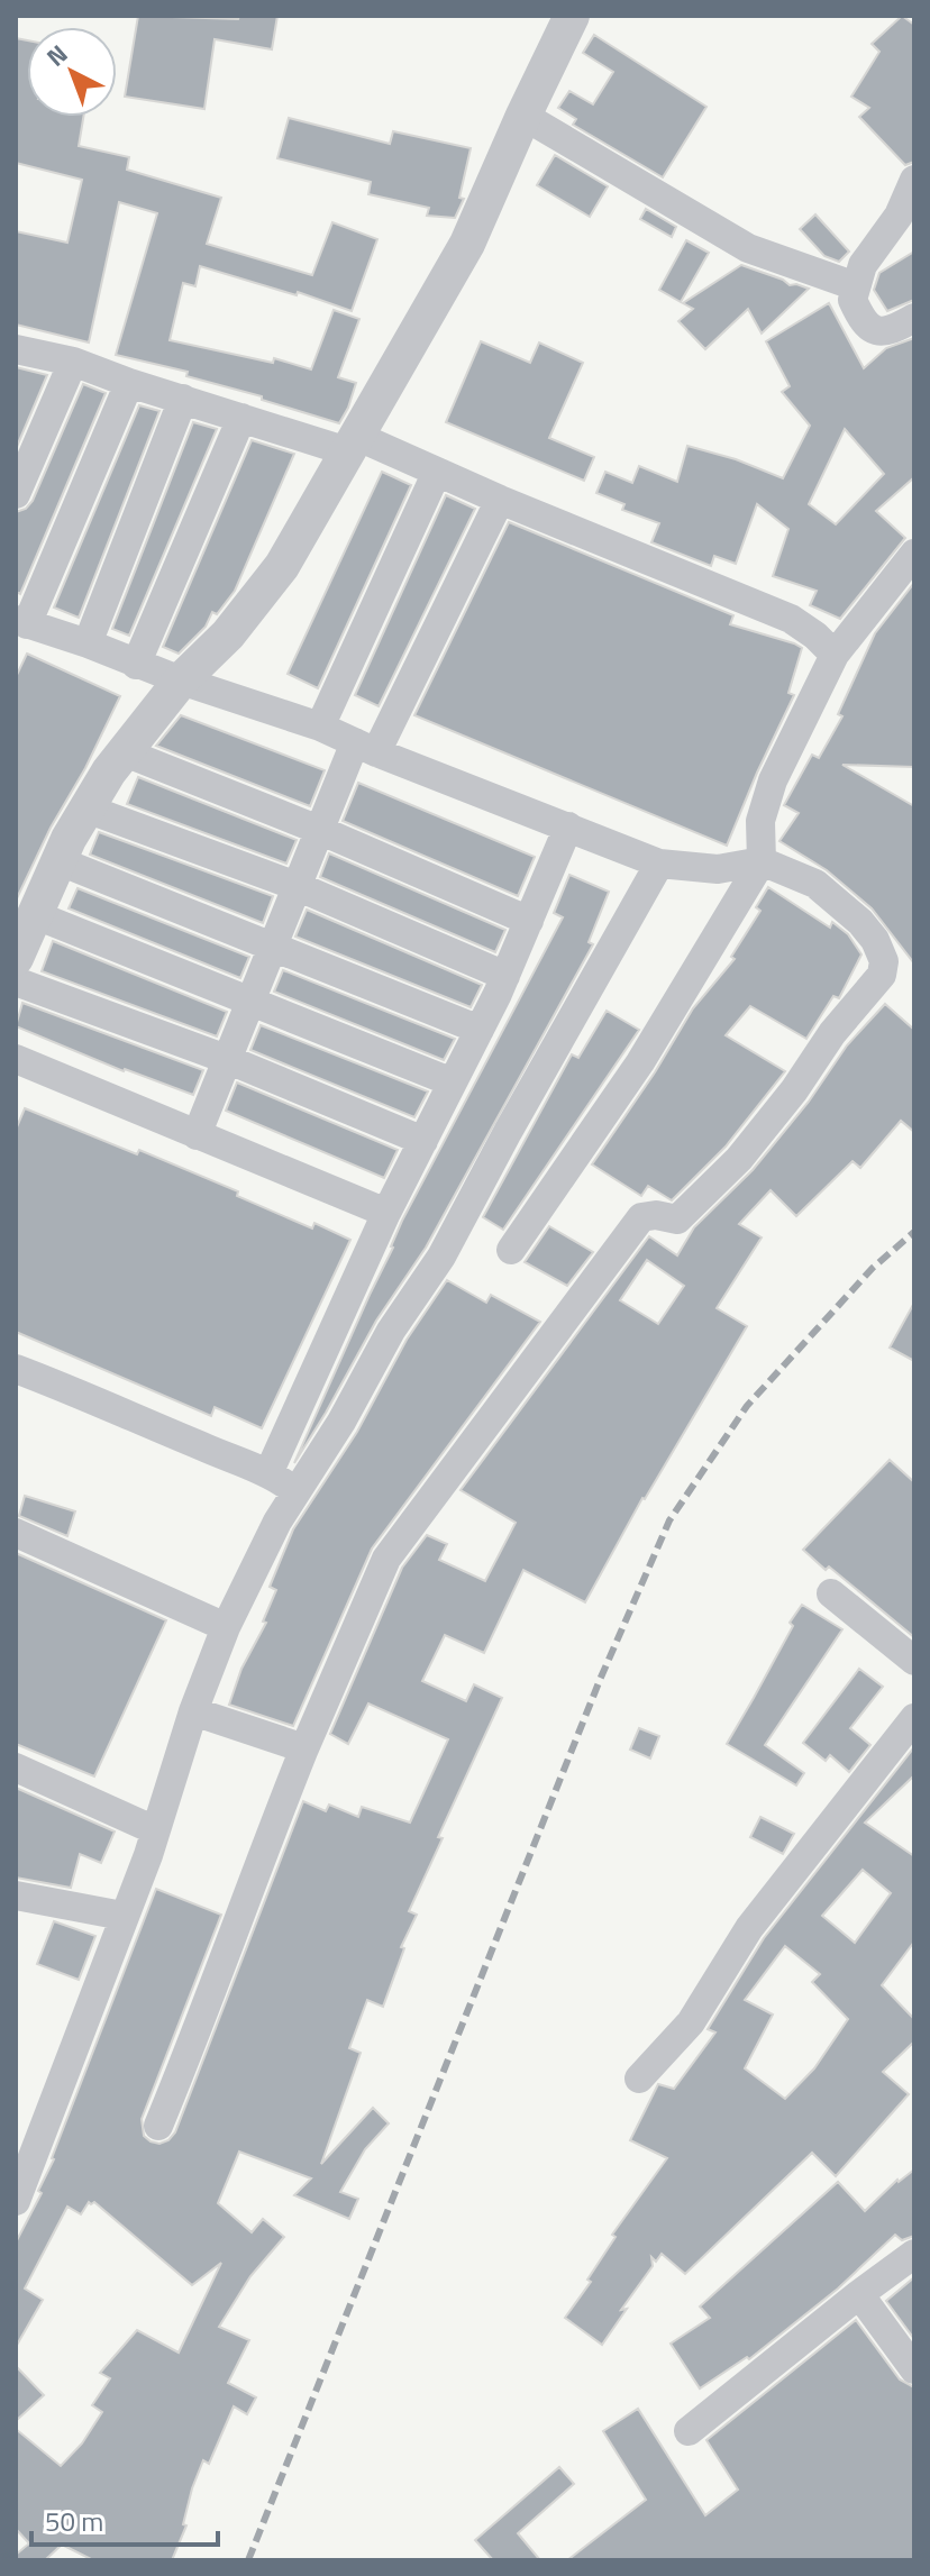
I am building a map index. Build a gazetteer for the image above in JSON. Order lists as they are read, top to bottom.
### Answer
{
  "scale_bar": "50 m",
  "north": "top left"
}
